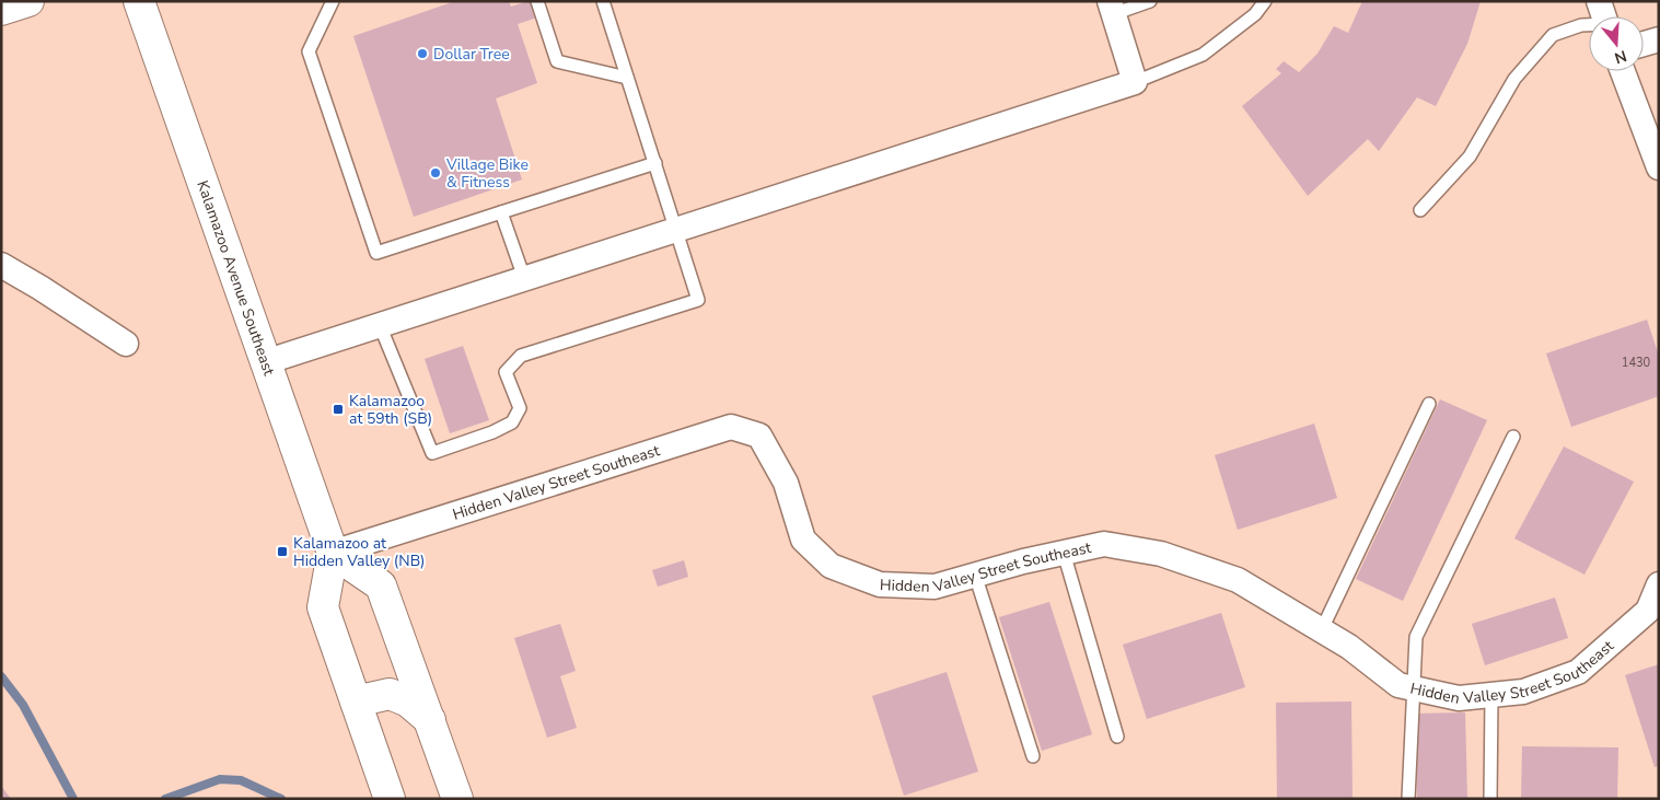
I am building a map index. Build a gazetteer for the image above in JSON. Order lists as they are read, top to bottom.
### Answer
{
  "streets": {
    "main road": ["Kalamazoo Avenue Southeast"],
    "street": ["Hidden Valley Street Southeast"]
  },
  "crossings": [
    ["Kalamazoo Avenue Southeast", "Hidden Valley Street Southeast"]
  ],
  "places": {
    "other": ["Dollar Tree", "Village Bike & Fitness"],
    "transit": ["Kalamazoo at 59th (SB)", "Kalamazoo at Hidden Valley (NB)"]
  },
  "house_numbers": ["1430"],
  "north": "bottom"
}
